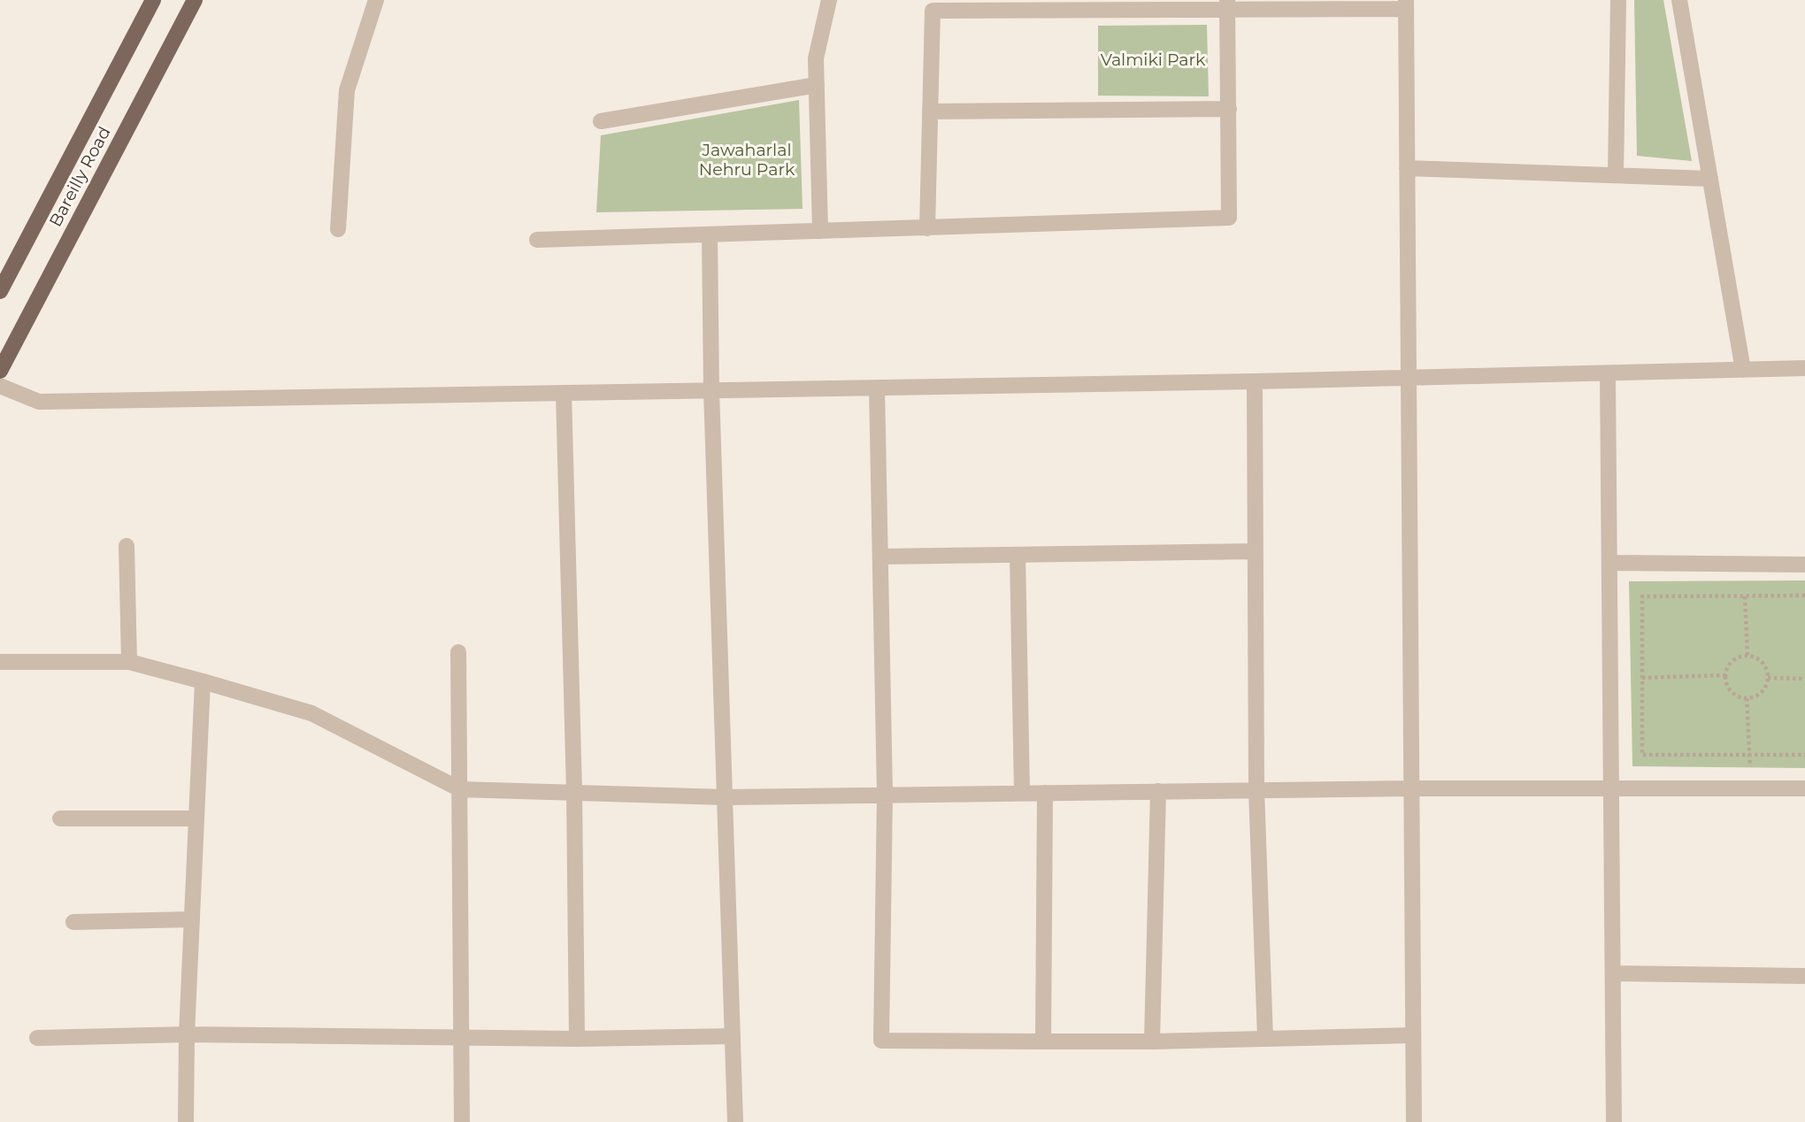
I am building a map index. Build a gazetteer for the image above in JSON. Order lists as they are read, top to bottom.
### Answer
{
  "streets": {
    "main road": ["Bareilly Road"]
  },
  "parks": ["Valmiki Park", "Jawaharlal Nehru Park"]
}
